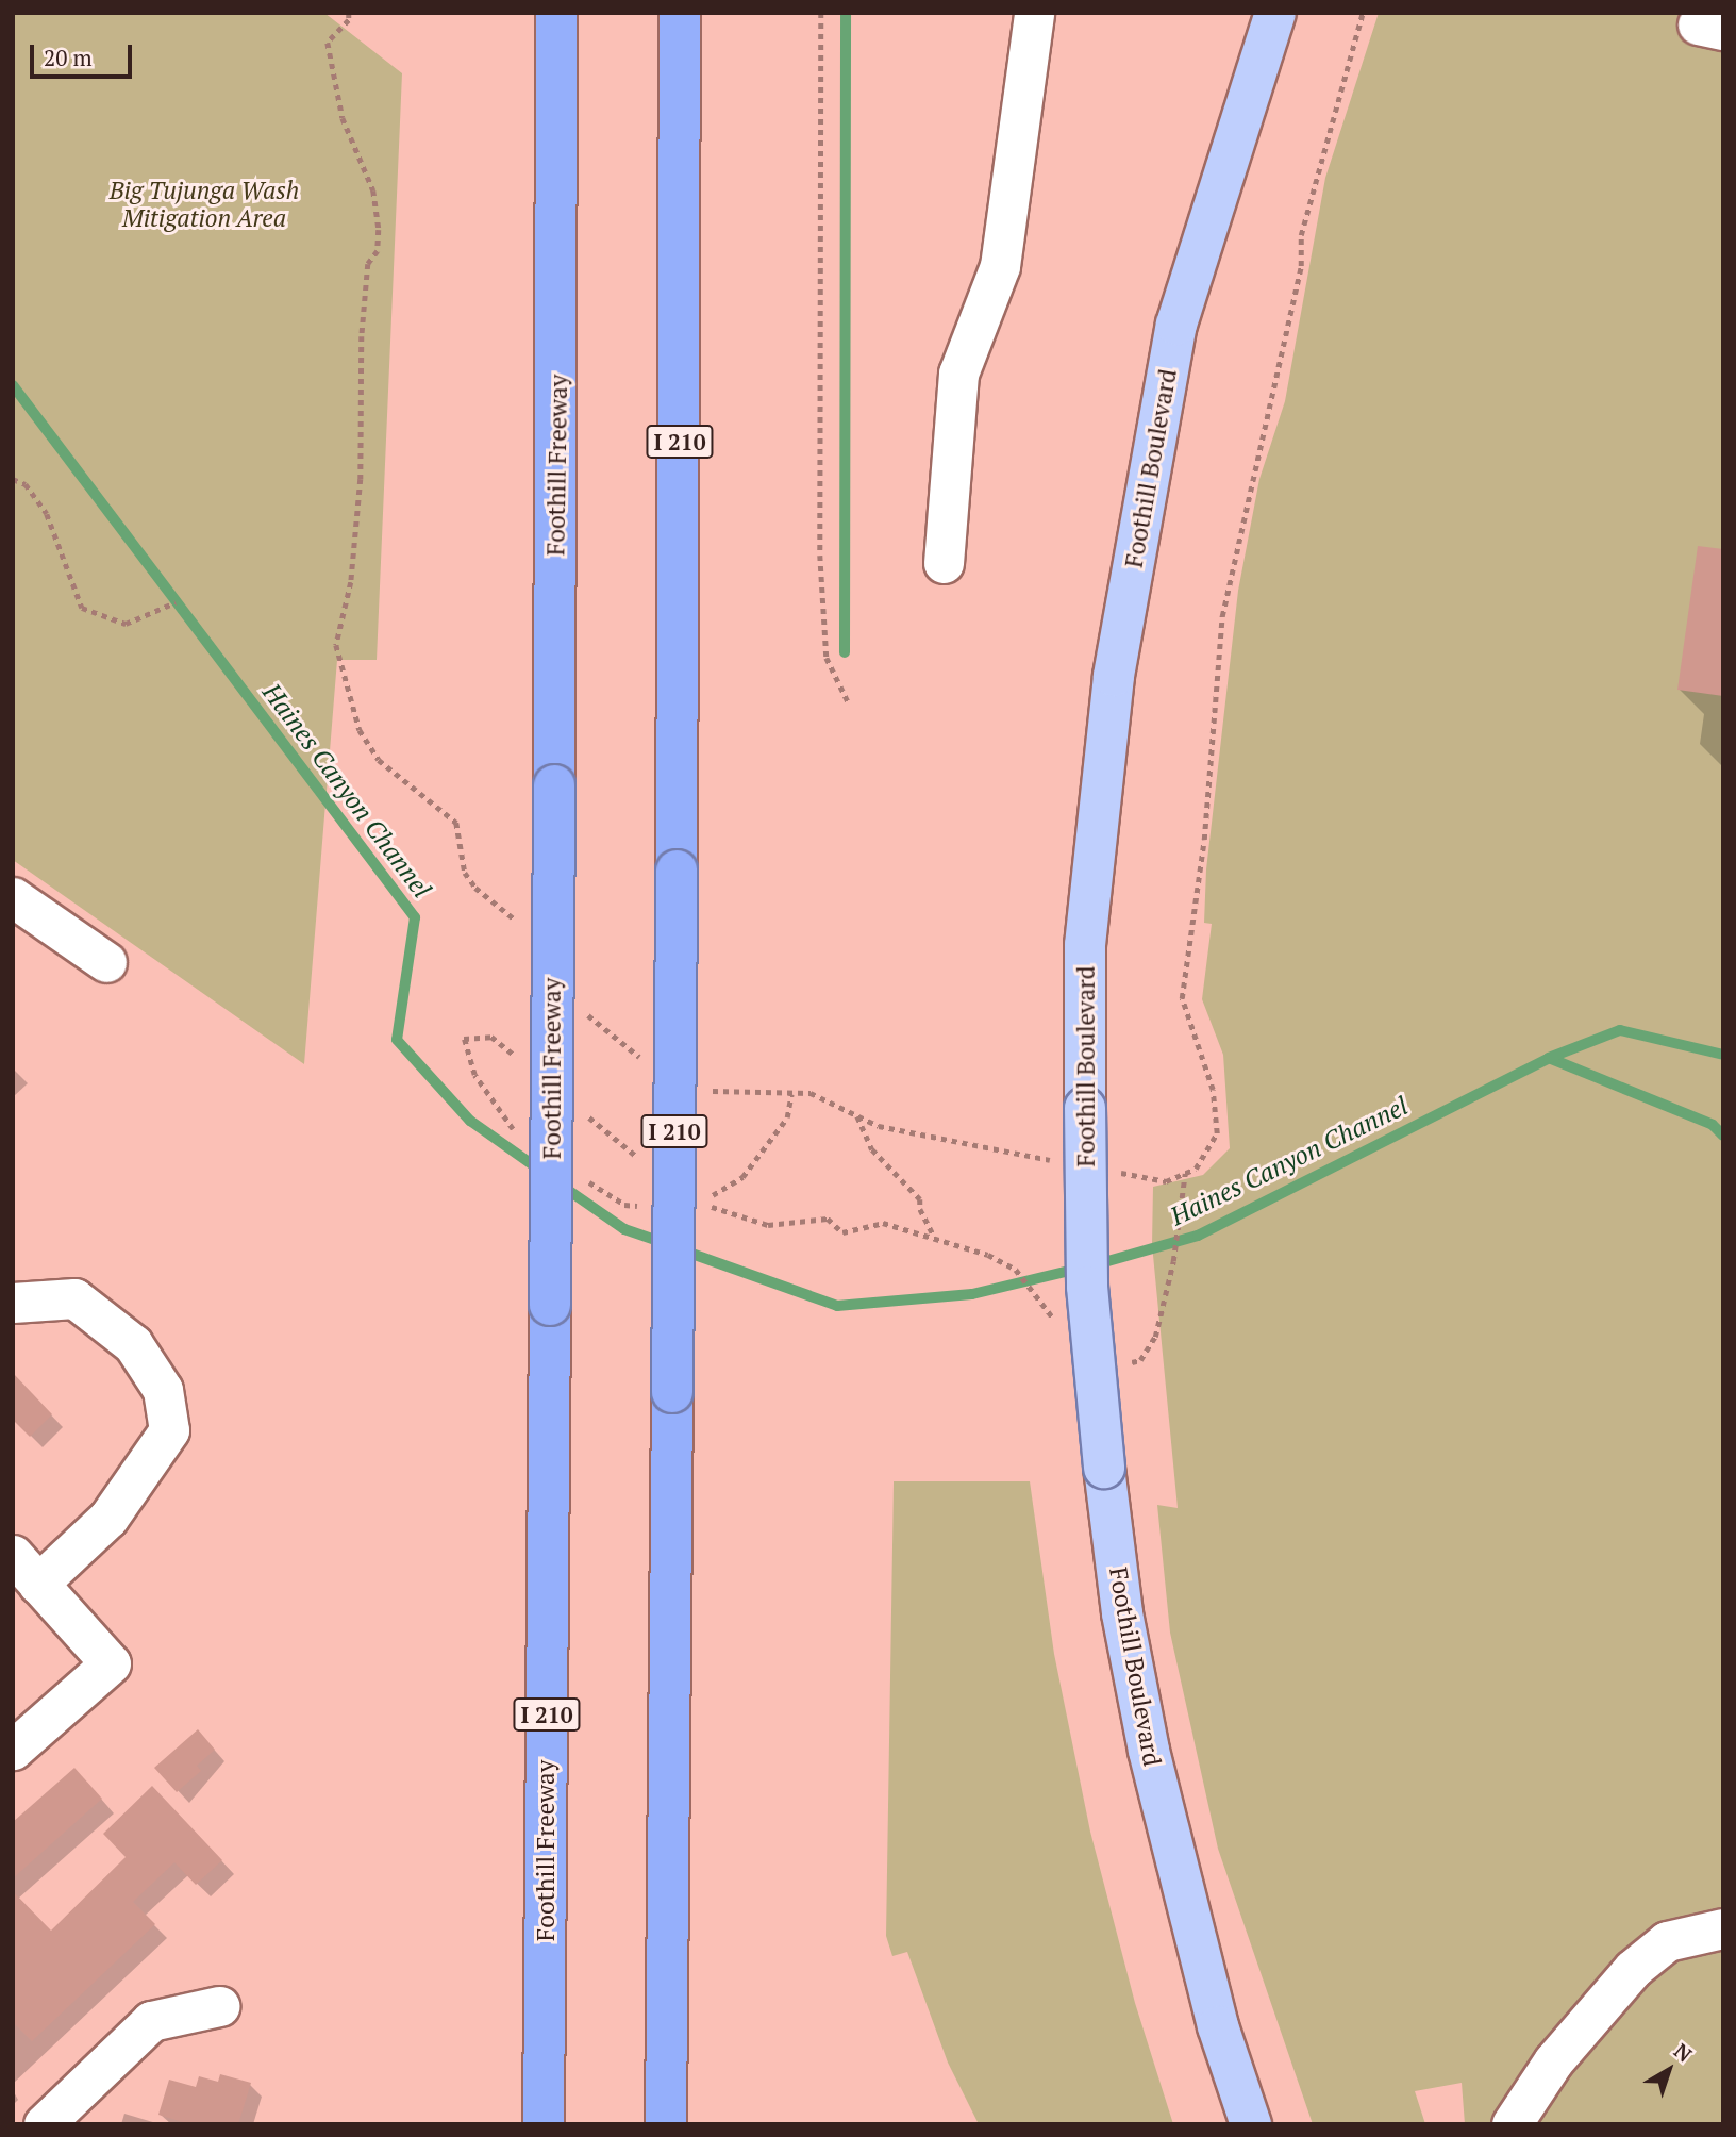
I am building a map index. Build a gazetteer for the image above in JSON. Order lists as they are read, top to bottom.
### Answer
{
  "streets": {
    "highway": ["I 210", "Foothill Freeway"],
    "main road": ["Foothill Boulevard"]
  },
  "water": ["Haines Canyon Channel"],
  "parks": ["Big Tujunga Wash Mitigation Area"],
  "scale_bar": "20 m",
  "north": "top right"
}
